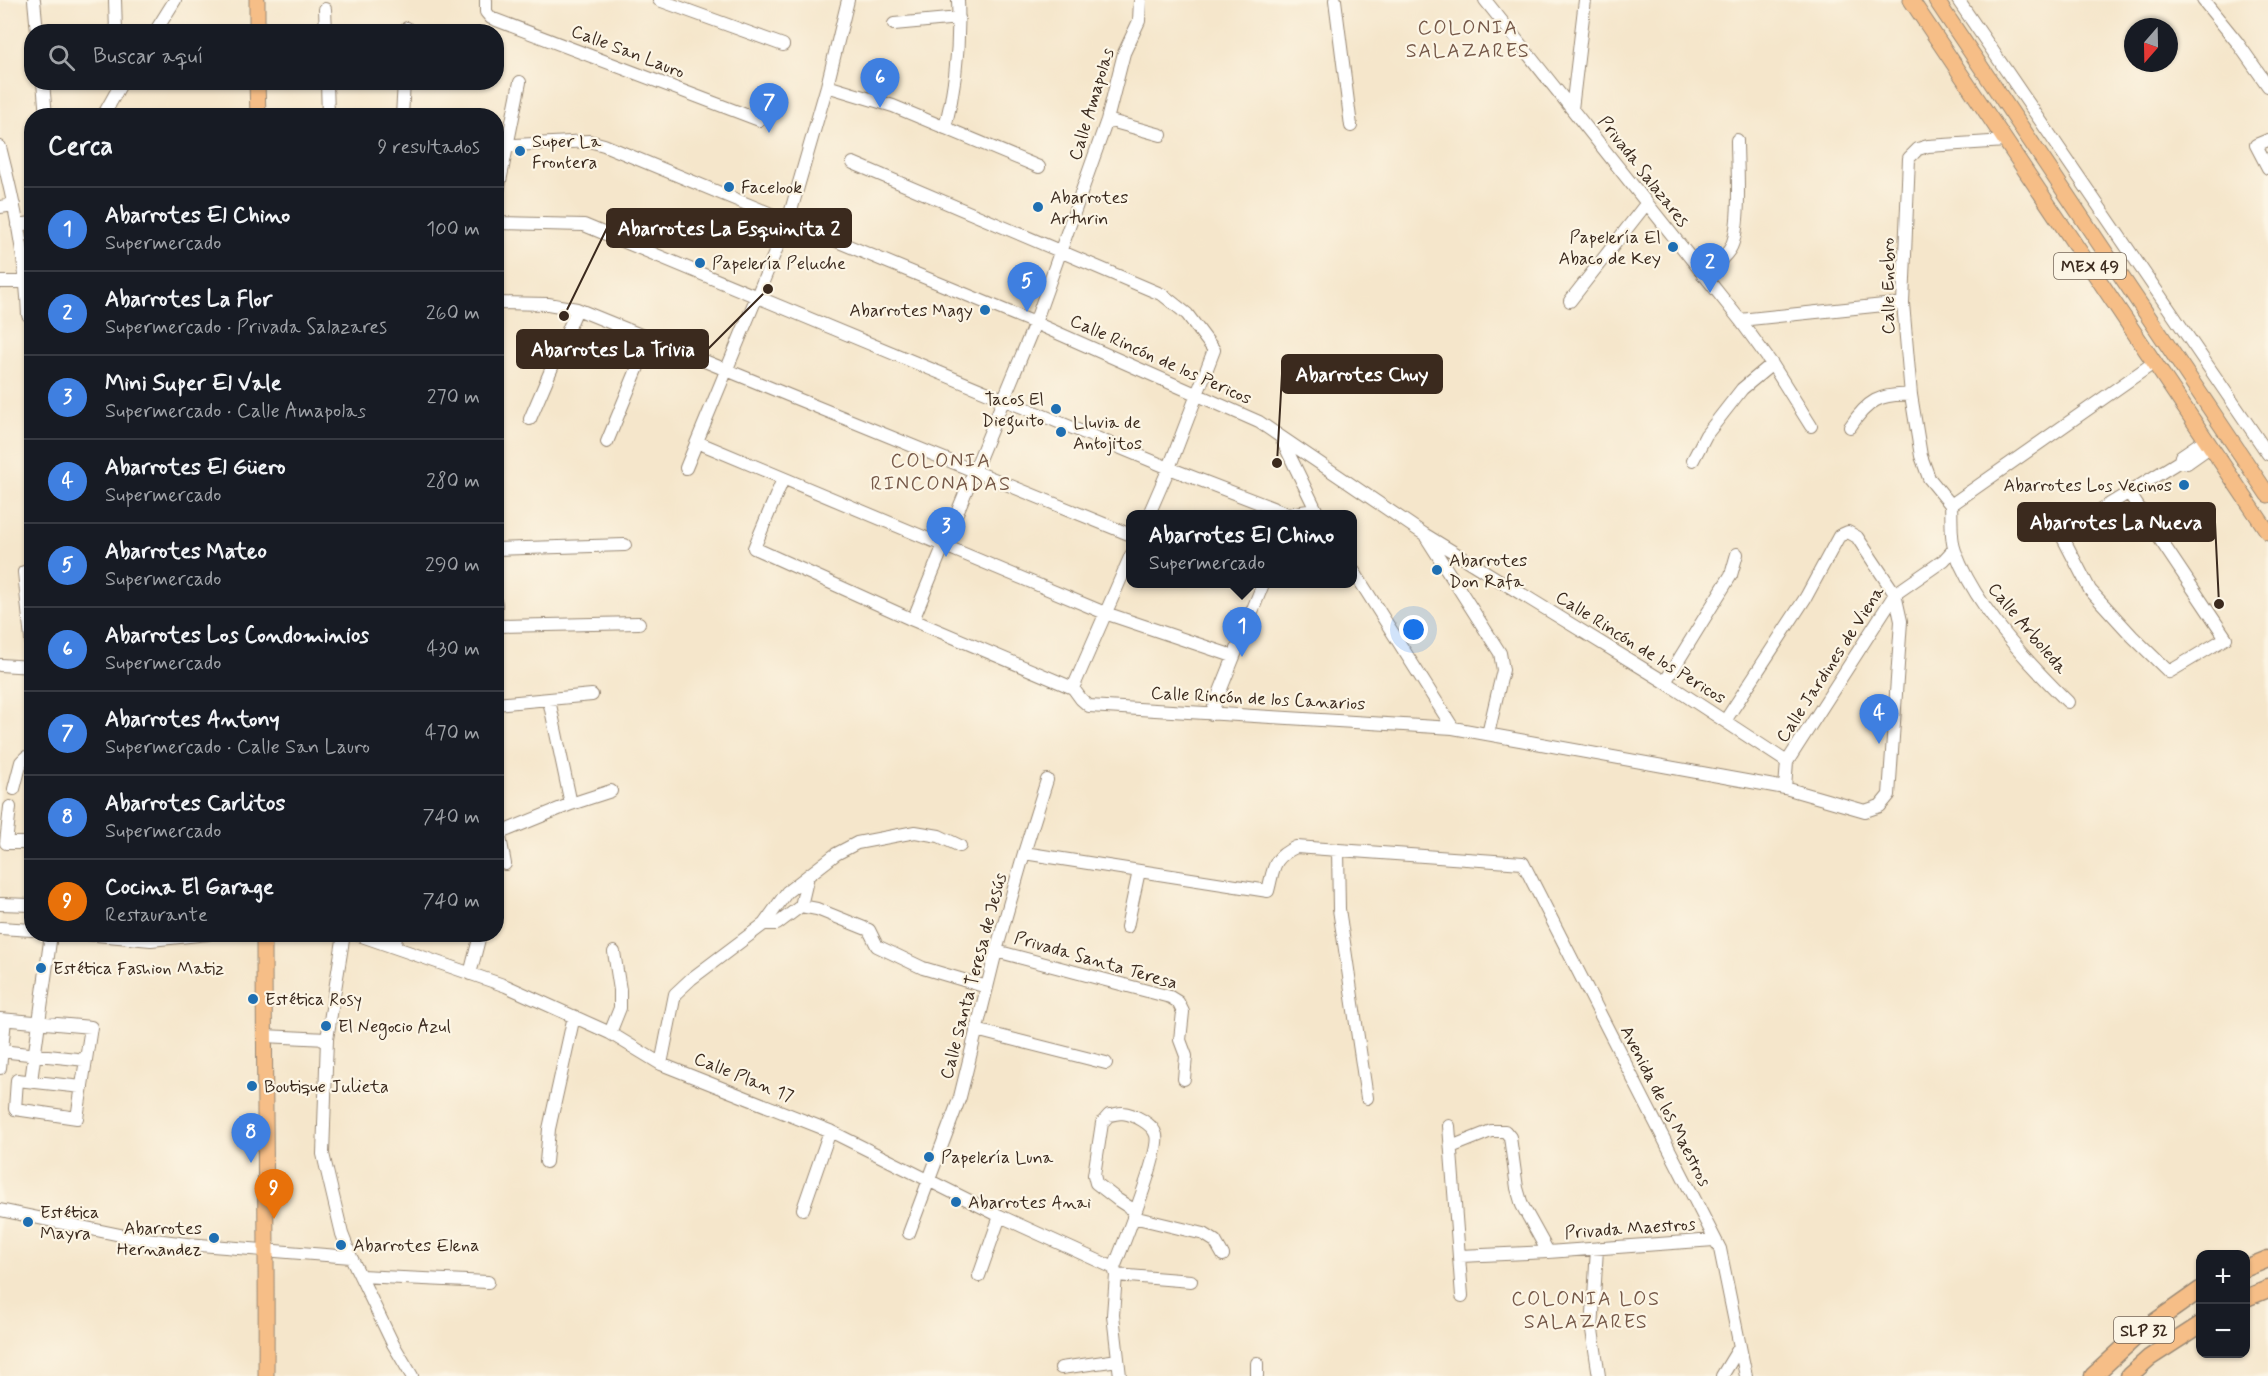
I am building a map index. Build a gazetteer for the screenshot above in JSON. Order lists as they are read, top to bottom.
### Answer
{
  "streets": {
    "highway": ["SLP 32"],
    "main road": ["MEX 49"],
    "street": [
      "Calle San Lauro",
      "Calle Amapolas",
      "Privada Salazares",
      "Calle Enebro",
      "Calle Rincón de los Pericos",
      "Calle Arboleda",
      "Calle Jardines de Viena",
      "Calle Rincón de los Canarios",
      "Privada Santa Teresa",
      "Calle Santa Teresa de Jesús",
      "Calle Plan 17",
      "Avenida de los Maestros",
      "Privada Maestros"
    ]
  },
  "crossings": [
    ["Calle Amapolas", "Calle Rincón de los Pericos"],
    ["Calle Amapolas", "Calle Rincón de los Canarios"],
    ["MEX 49", "Calle Enebro"],
    ["Calle Enebro", "Calle Arboleda"],
    ["Calle Rincón de los Pericos", "Calle Jardines de Viena"],
    ["Calle Arboleda", "Calle Jardines de Viena"],
    ["Calle Jardines de Viena", "Calle Rincón de los Canarios"],
    ["Privada Santa Teresa", "Calle Santa Teresa de Jesús"],
    ["Calle Santa Teresa de Jesús", "Calle Plan 17"],
    ["Avenida de los Maestros", "Privada Maestros"]
  ],
  "districts": ["COLONIA SALAZARES", "COLONIA RINCONADAS", "COLONIA LOS SALAZARES"],
  "places": [
    "Super La Frontera",
    "Facelook",
    "Abarrotes Arturin",
    "Papelería El Abaco de Key",
    "Papelería Peluche",
    "Abarrotes La Trivia",
    "Abarrotes Magy",
    "Abarrotes La Esquinita 2",
    "Tacos El Dieguito",
    "Lluvia de Antojitos",
    "Abarrotes Chuy",
    "Abarrotes Los Vecinos",
    "Abarrotes Don Rafa",
    "Abarrotes La Nueva",
    "Estética Fashion Matiz",
    "Estética Rosy",
    "El Negocio Azul",
    "Boutique Julieta",
    "Papelería Luna",
    "Abarrotes Anai",
    "Estética Mayra",
    "Abarrotes Hernandez",
    "Abarrotes Elena"
  ],
  "north": "bottom",
  "page": {
    "search": "Buscar aquí",
    "pins": [
      "6",
      "7",
      "2",
      "5",
      "3",
      "1",
      "4",
      "8",
      "9"
    ],
    "heading": ["Cerca", "9 resultados"],
    "list": [
      {
        "mark": "1",
        "name": "Abarrotes El Chino",
        "note": "Supermercado",
        "value": "100 m"
      },
      {
        "mark": "2",
        "name": "Abarrotes La Flor",
        "note": "Supermercado · Privada Salazares",
        "value": "260 m"
      },
      {
        "mark": "3",
        "name": "Mini Super El Vale",
        "note": "Supermercado · Calle Amapolas",
        "value": "270 m"
      },
      {
        "mark": "4",
        "name": "Abarrotes El Güero",
        "note": "Supermercado",
        "value": "280 m"
      },
      {
        "mark": "5",
        "name": "Abarrotes Mateo",
        "note": "Supermercado",
        "value": "290 m"
      },
      {
        "mark": "6",
        "name": "Abarrotes Los Condominios",
        "note": "Supermercado",
        "value": "430 m"
      },
      {
        "mark": "7",
        "name": "Abarrotes Antony",
        "note": "Supermercado · Calle San Lauro",
        "value": "470 m"
      },
      {
        "mark": "8",
        "name": "Abarrotes Carlitos",
        "note": "Supermercado",
        "value": "740 m"
      },
      {
        "mark": "9",
        "name": "Cocina El Garage",
        "note": "Restaurante",
        "value": "740 m"
      }
    ],
    "popup": ["Abarrotes El Chino", "Supermercado"],
    "map_buttons": ["+", "−"]
  }
}
